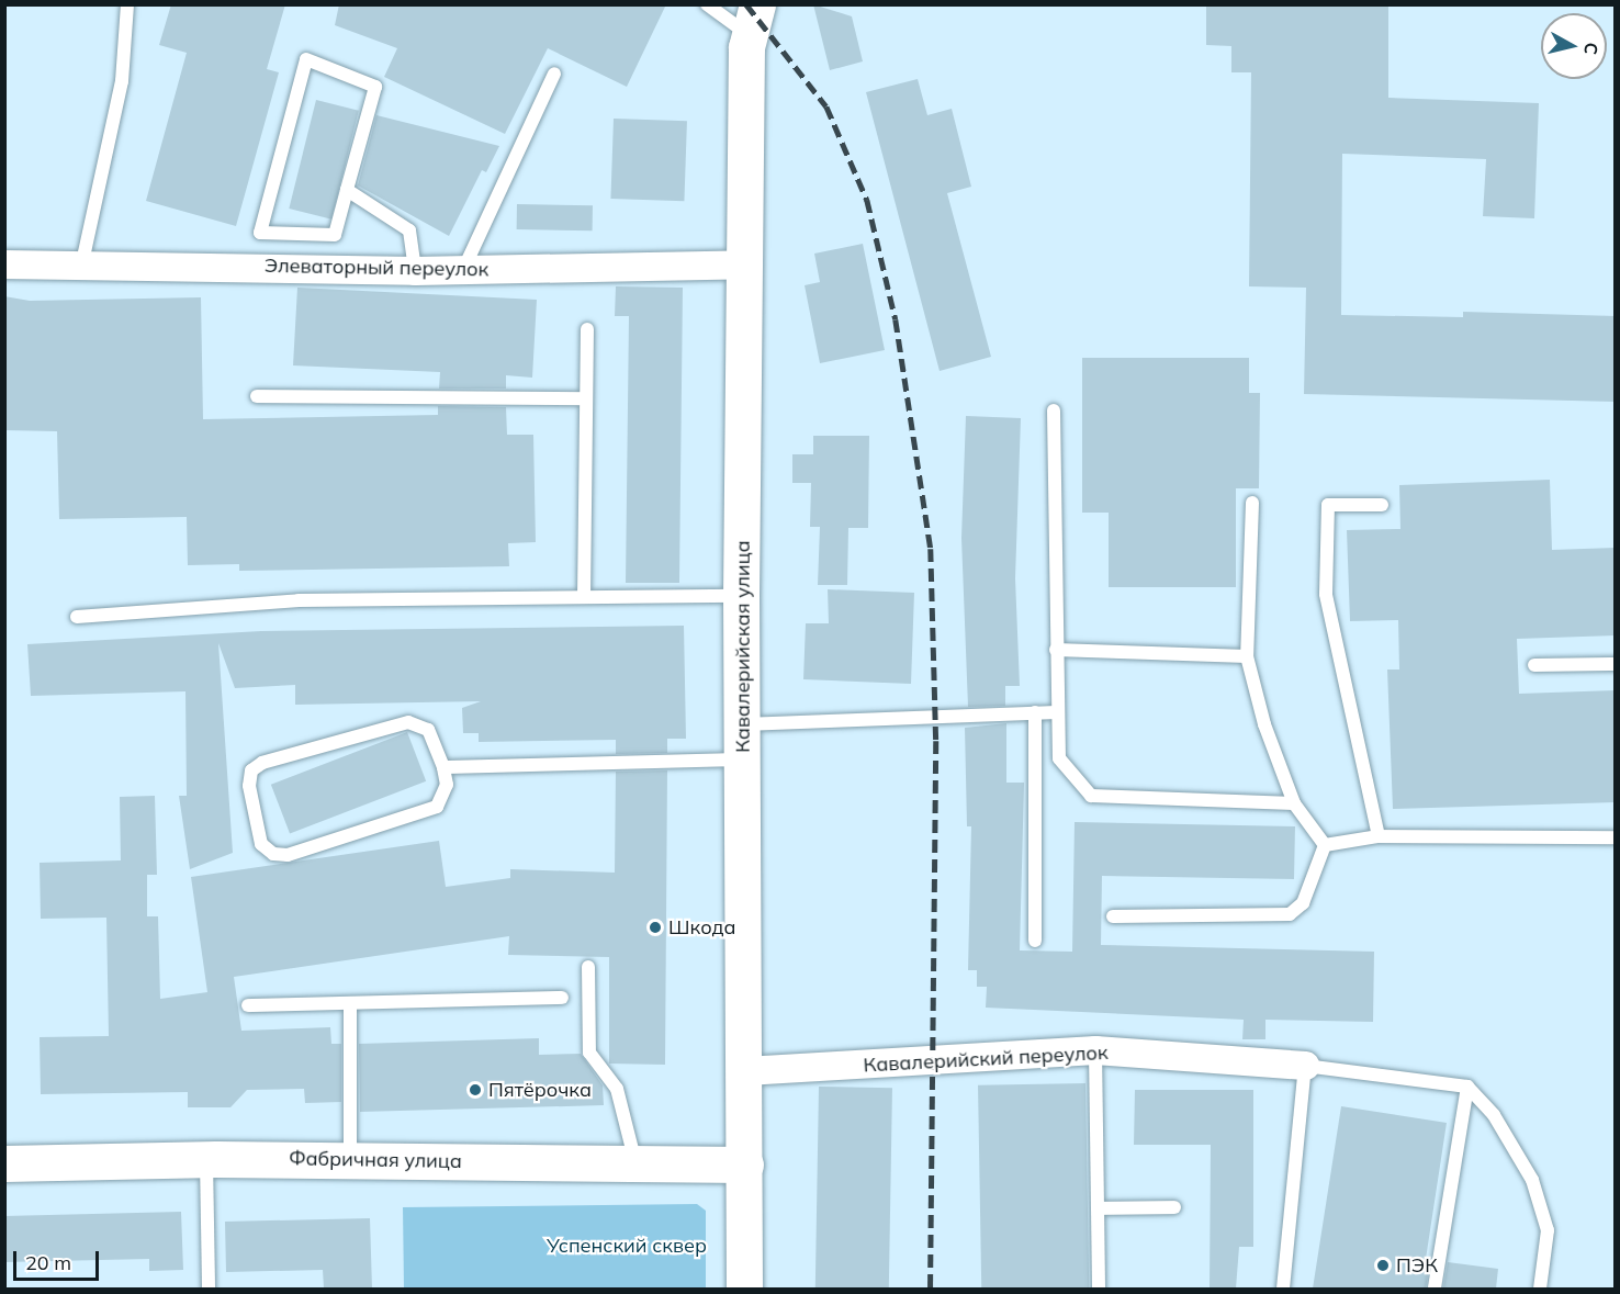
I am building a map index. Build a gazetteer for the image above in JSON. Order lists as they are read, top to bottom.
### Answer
{
  "streets": {
    "street": [
      "Элеваторный переулок",
      "Кавалерийская улица",
      "Кавалерийский переулок",
      "Фабричная улица"
    ]
  },
  "crossings": [
    ["Элеваторный переулок", "Кавалерийская улица"],
    ["Кавалерийская улица", "Кавалерийский переулок"],
    ["Кавалерийская улица", "Фабричная улица"]
  ],
  "parks": ["Успенский сквер"],
  "places": ["Шкода", "Пятёрочка", "ПЭК"],
  "scale_bar": "20 m",
  "north": "right"
}
